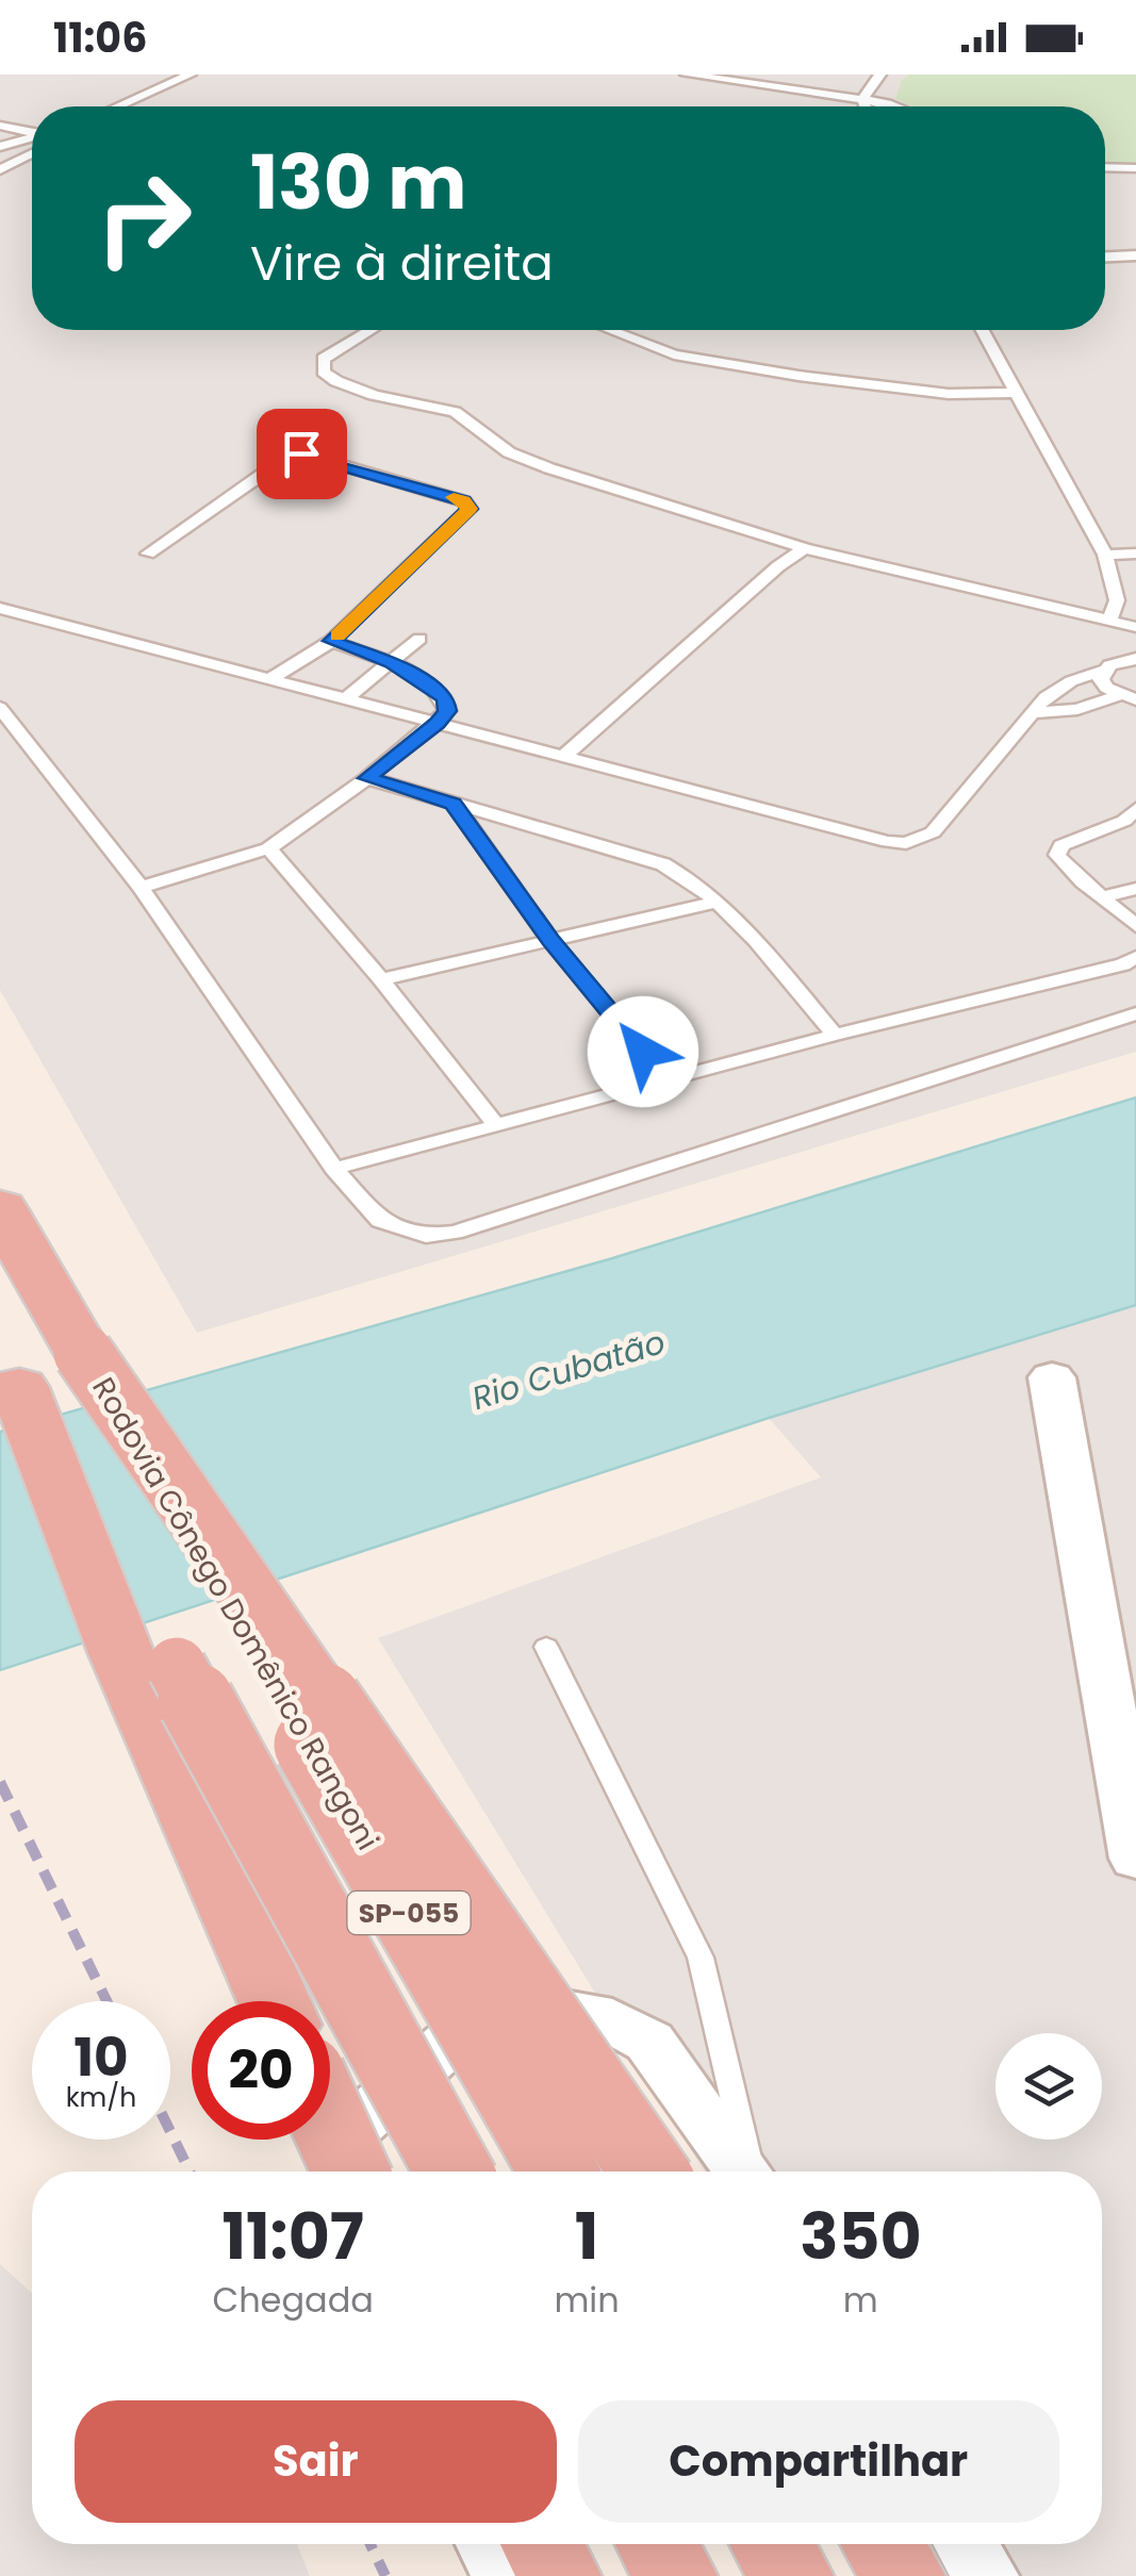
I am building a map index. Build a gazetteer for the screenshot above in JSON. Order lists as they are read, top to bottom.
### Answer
{
  "streets": {
    "highway": ["Rodovia Cônego Domênico Rangoni", "SP-055"]
  },
  "water": ["Rio Cubatão"],
  "page": {
    "status": "11:06",
    "turn": ["130 m", "Vire à direita"],
    "speed": "10 km/h",
    "limit": "20",
    "eta": [
      "11:07",
      "Chegada",
      "1",
      "min",
      "350",
      "m"
    ],
    "buttons": ["Sair", "Compartilhar"]
  }
}
